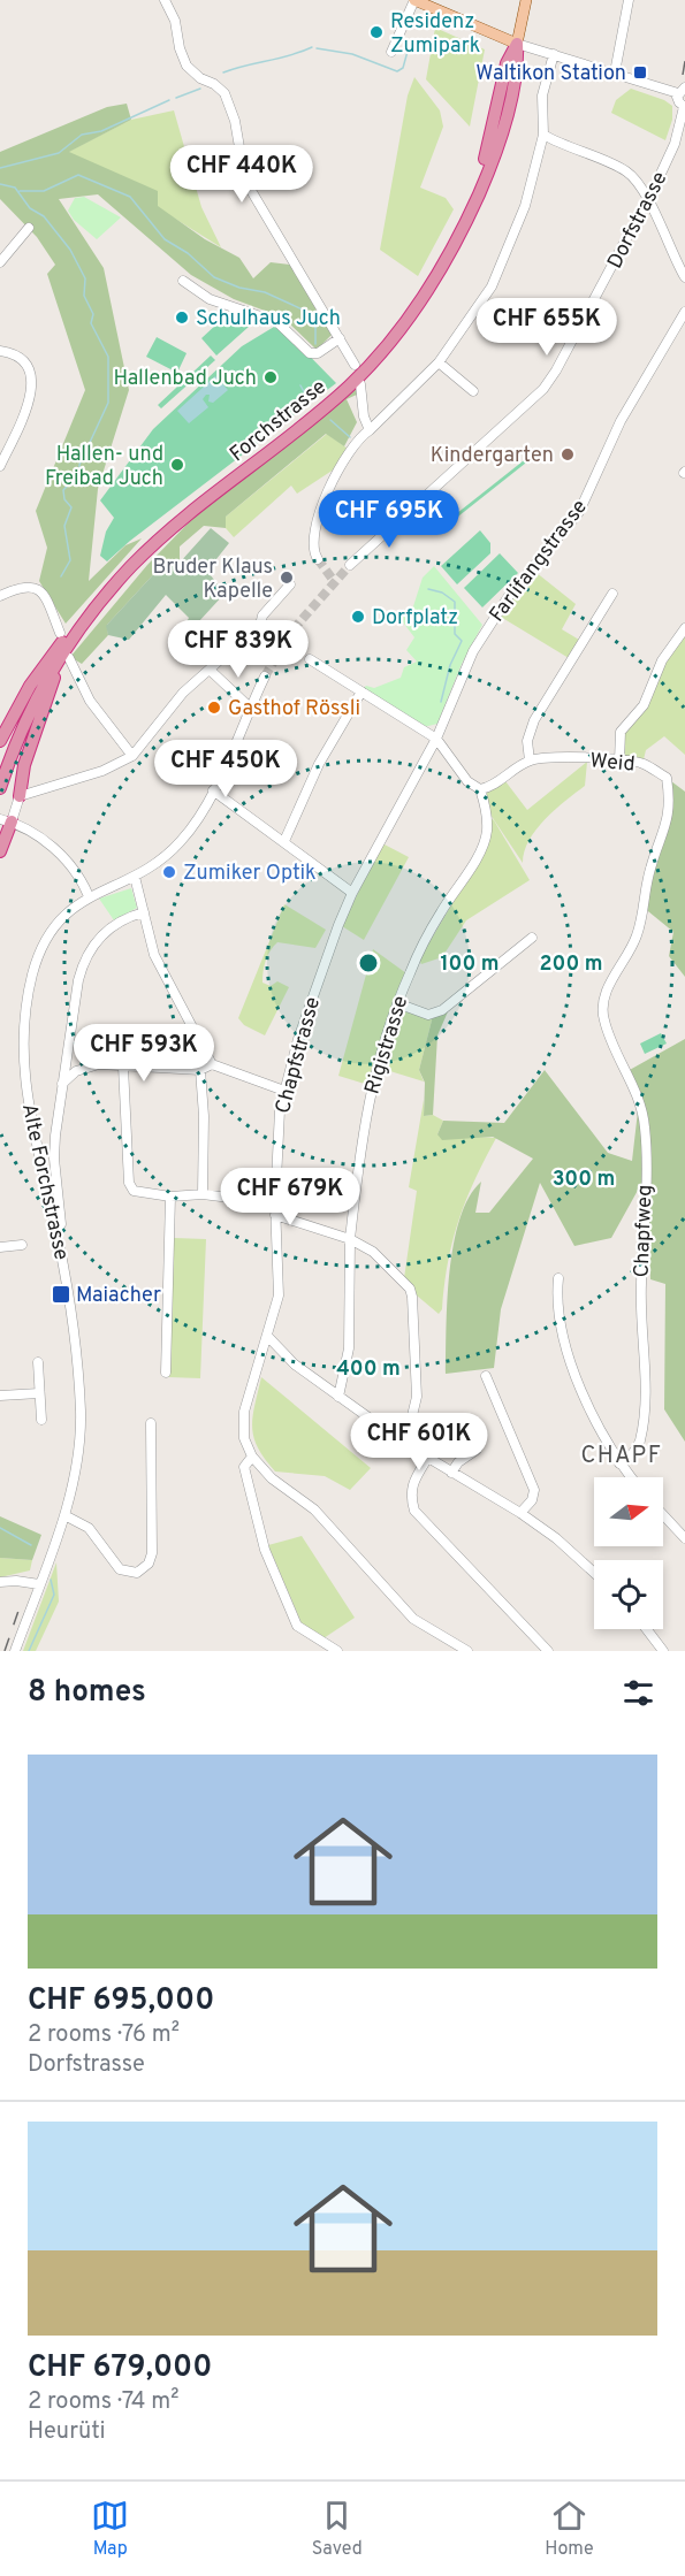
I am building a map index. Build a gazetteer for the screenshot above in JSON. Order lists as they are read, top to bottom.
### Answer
{
  "streets": {
    "highway": ["Forchstrasse"],
    "street": [
      "Dorfstrasse",
      "Farlifangstrasse",
      "Weid",
      "Rigistrasse",
      "Chapfstrasse",
      "Alte Forchstrasse",
      "Chapfweg"
    ]
  },
  "crossings": [
    ["Dorfstrasse", "Forchstrasse"],
    ["Farlifangstrasse", "Chapfstrasse"],
    ["Weid", "Rigistrasse"],
    ["Weid", "Chapfweg"]
  ],
  "districts": ["CHAPF"],
  "places": {
    "other": [
      "Residenz Zumipark",
      "Schulhaus Juch",
      "Hallenbad Juch",
      "Kindergarten",
      "Hallen- und Freibad Juch",
      "Bruder Klaus Kapelle",
      "Dorfplatz",
      "Gasthof Rössli",
      "Zumiker Optik"
    ],
    "transit": ["Waltikon Station", "Maiacher"]
  },
  "north": "right",
  "page": {
    "price": [
      "CHF 440K",
      "CHF 655K",
      "CHF 695K",
      "CHF 839K",
      "CHF 450K",
      "CHF 593K",
      "CHF 679K",
      "CHF 601K"
    ],
    "heading": "8 homes",
    "list": [
      {
        "name": "CHF 695,000",
        "note": "2 rooms · 76 m² · Dorfstrasse"
      },
      {
        "name": "CHF 679,000",
        "note": "2 rooms · 74 m² · Heurüti"
      }
    ],
    "tabs": ["Map", "Saved", "Home"]
  },
  "rings": [
    "100 m",
    "200 m",
    "300 m",
    "400 m"
  ]
}
